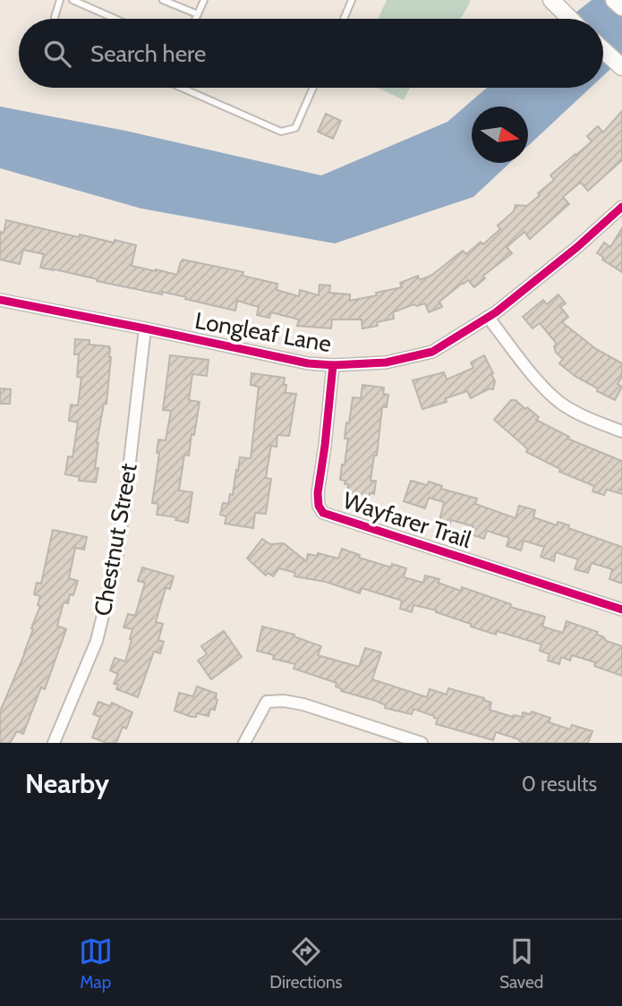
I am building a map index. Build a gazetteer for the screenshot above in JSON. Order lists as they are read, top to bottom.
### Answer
{
  "streets": {
    "street": ["Longleaf Lane", "Wayfarer Trail", "Chestnut Street"]
  },
  "crossings": [
    ["Longleaf Lane", "Wayfarer Trail"],
    ["Longleaf Lane", "Chestnut Street"]
  ],
  "north": "right",
  "page": {
    "search": "Search here",
    "heading": ["Nearby", "0 results"],
    "nav": ["Map", "Directions", "Saved"]
  }
}
